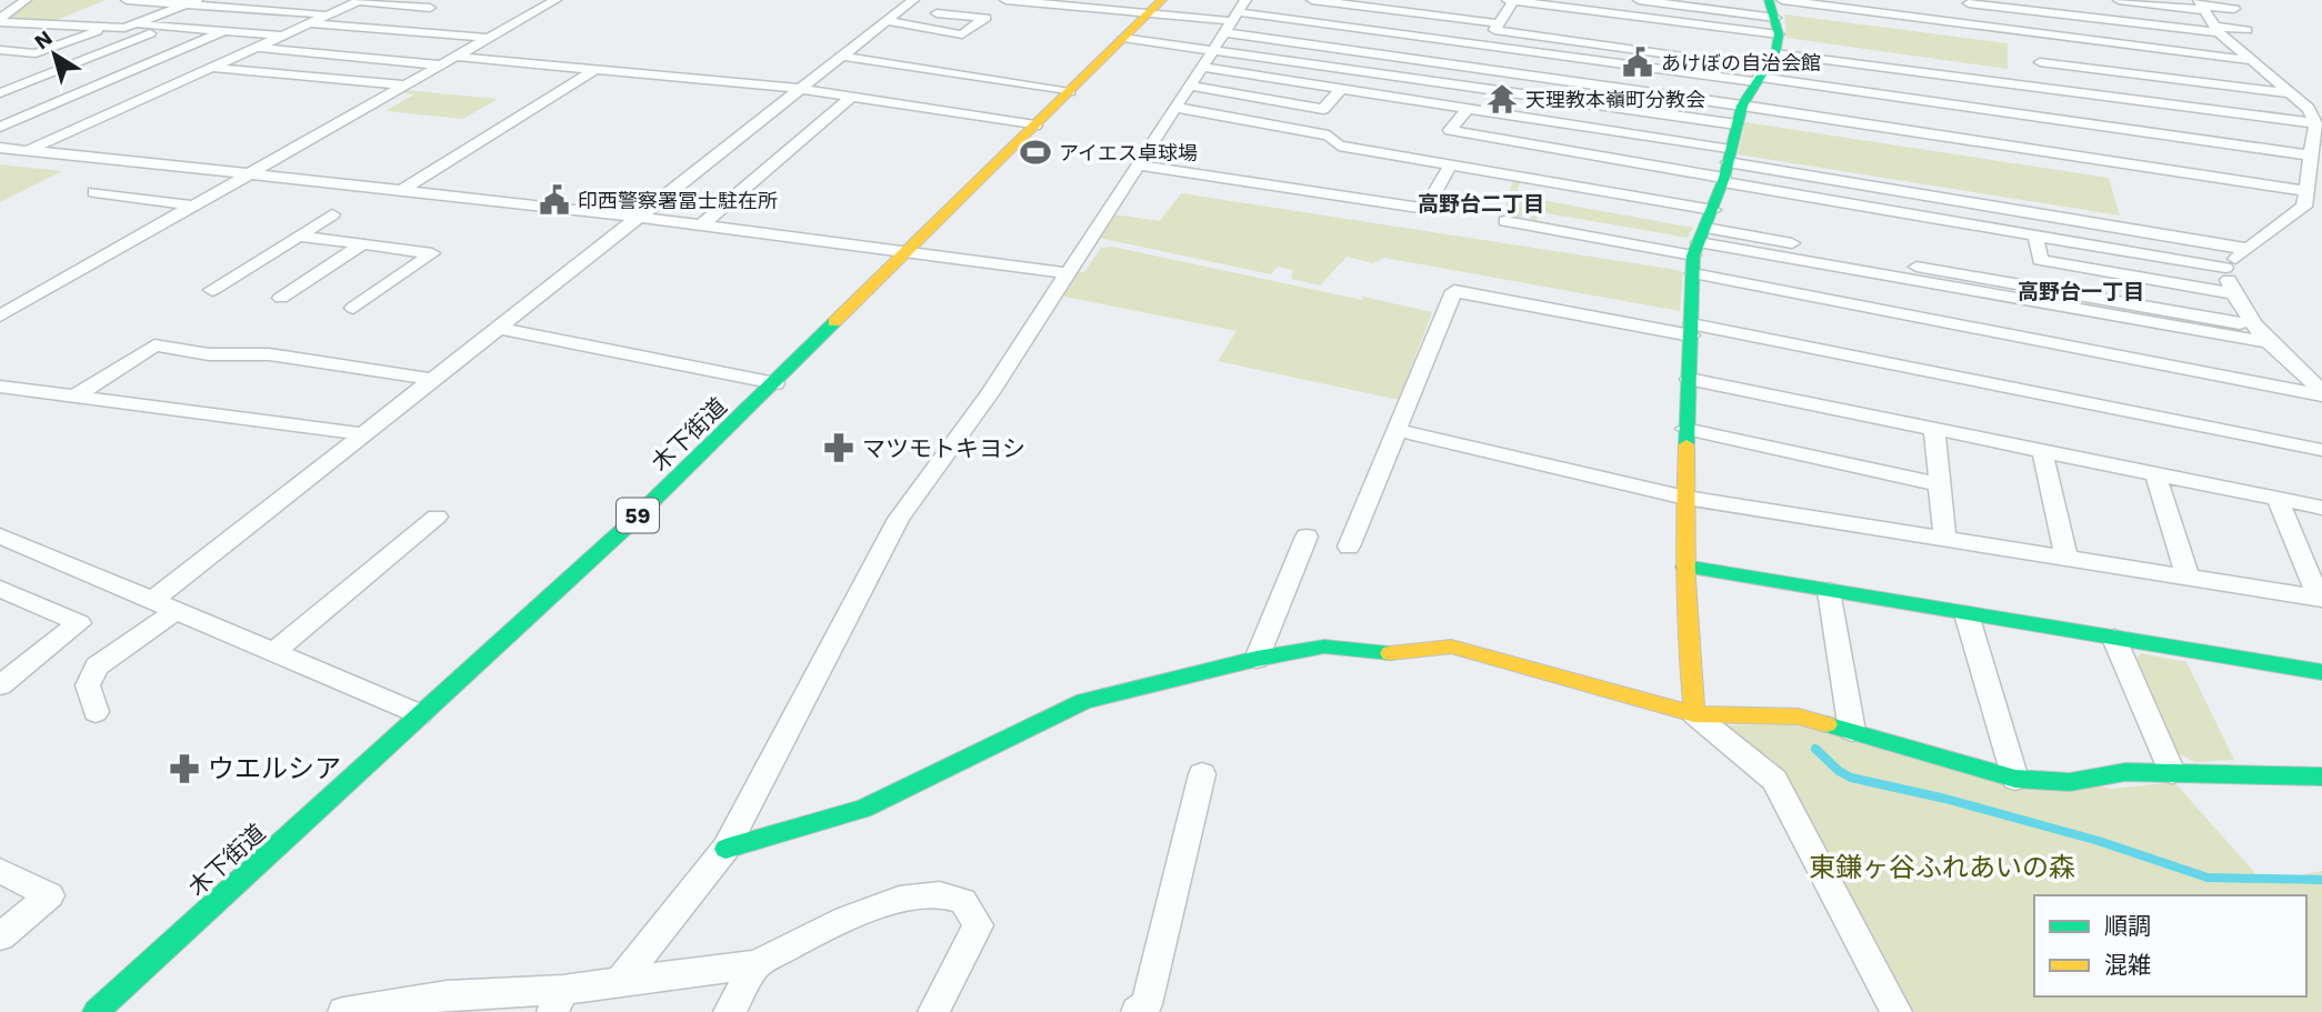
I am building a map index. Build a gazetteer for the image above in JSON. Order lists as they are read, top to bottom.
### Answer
{
  "streets": {
    "street": ["木下街道", "59"]
  },
  "districts": ["高野台二丁目", "高野台一丁目"],
  "parks": ["東鎌ヶ谷ふれあいの森"],
  "places": {
    "public building": ["あけぼの自治会館", "印西警察署冨士駐在所"],
    "temple": ["天理教本嶺町分教会"],
    "sports": ["アイエス卓球場"],
    "pharmacy": ["マツモトキヨシ", "ウエルシア"]
  },
  "legend": ["順調", "混雑"],
  "north": "top left"
}
